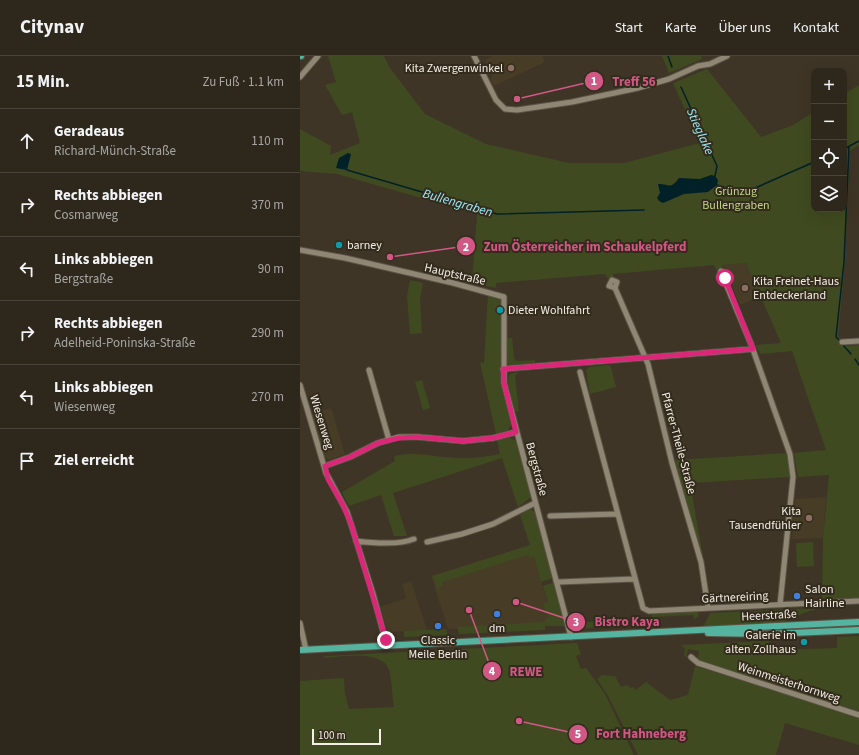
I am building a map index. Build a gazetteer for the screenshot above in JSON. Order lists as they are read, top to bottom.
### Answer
{
  "streets": {
    "main road": ["Heerstraße"],
    "street": [
      "Hauptstraße",
      "Wiesenweg",
      "Pfarrer-Theile-Straße",
      "Bergstraße",
      "Gärtnereiring",
      "Weinmeisterhornweg"
    ]
  },
  "crossings": [
    ["Hauptstraße", "Bergstraße"],
    ["Wiesenweg", "Heerstraße"],
    ["Pfarrer-Theile-Straße", "Gärtnereiring"],
    ["Bergstraße", "Heerstraße"]
  ],
  "water": ["Stieglake", "Bullengraben"],
  "parks": ["Grünzug Bullengraben"],
  "places": [
    "Kita Zwergenwinkel",
    "Treff 56",
    "barney",
    "Zum Österreicher im Schaukelpferd",
    "Kita Freinet-Haus Entdeckerland",
    "Dieter Wohlfahrt",
    "Kita Tausendfühler",
    "Salon Hairline",
    "Bistro Kaya",
    "REWE",
    "dm",
    "Classic Meile Berlin",
    "Galerie im alten Zollhaus",
    "Fort Hahneberg"
  ],
  "scale_bar": "100 m",
  "page": {
    "header": "Citynav",
    "nav": [
      "Start",
      "Karte",
      "Über uns",
      "Kontakt"
    ],
    "heading": ["15 Min.", "Zu Fuß · 1.1 km"],
    "map_buttons": ["+", "−"],
    "list": [
      ["Geradeaus", "Richard-Münch-Straße", "110 m"],
      ["Rechts abbiegen", "Cosmarweg", "370 m"],
      ["Links abbiegen", "Bergstraße", "90 m"],
      ["Rechts abbiegen", "Adelheid-Poninska-Straße", "290 m"],
      ["Links abbiegen", "Wiesenweg", "270 m"],
      "Ziel erreicht"
    ],
    "scale": "100 m"
  }
}
